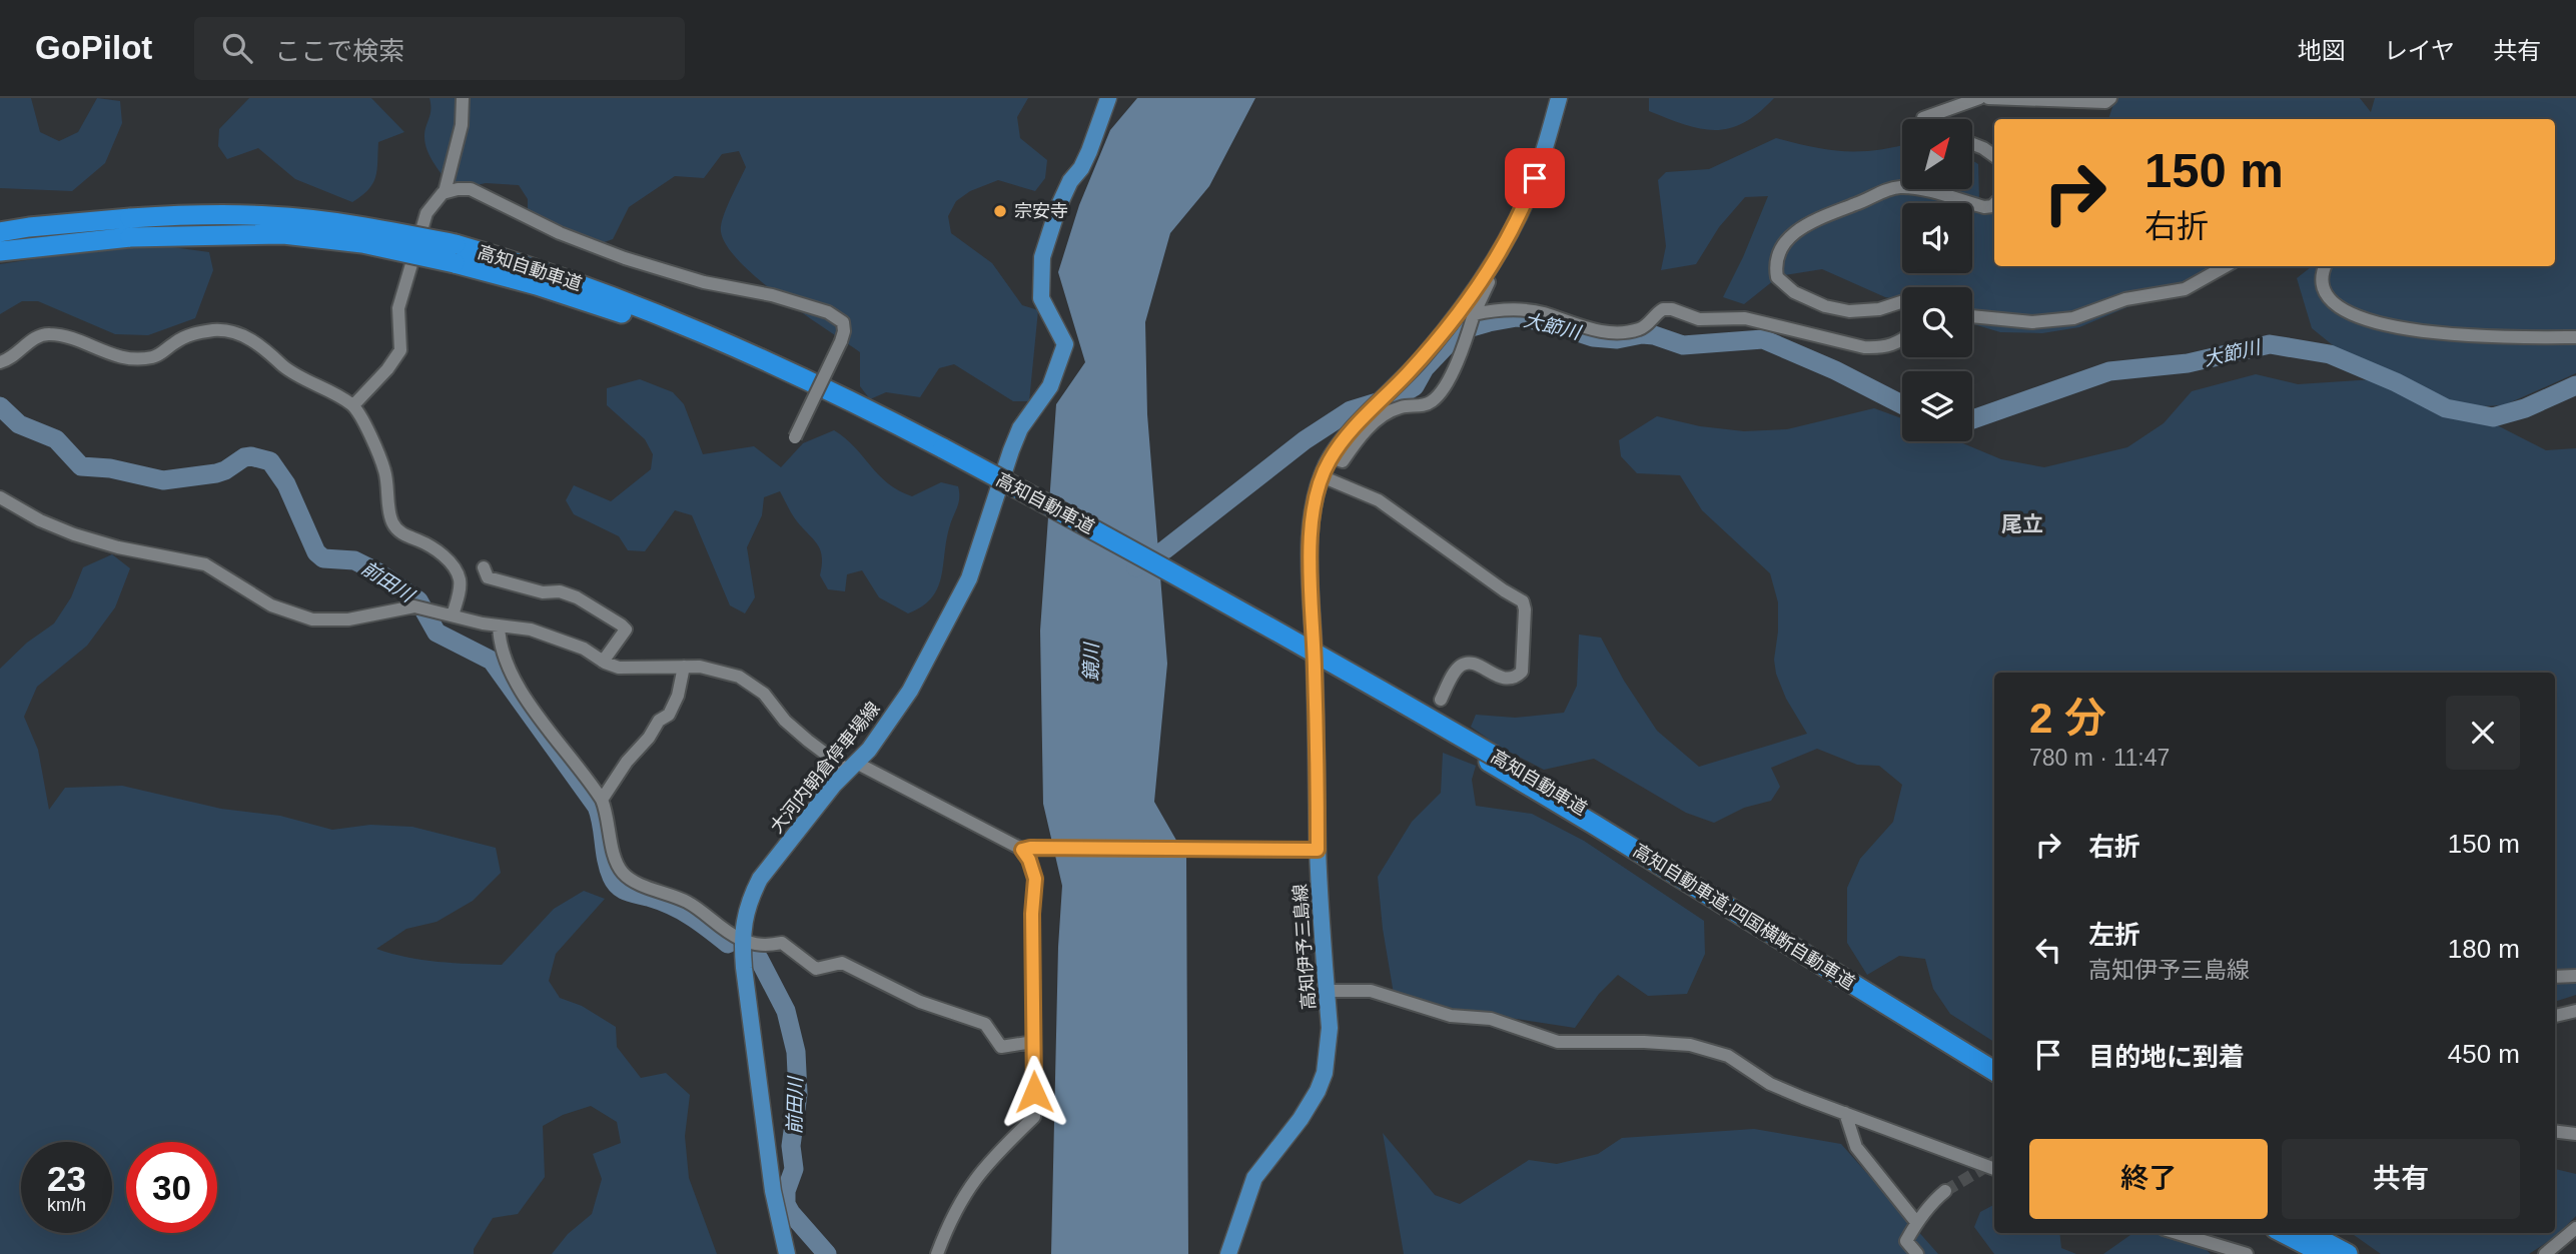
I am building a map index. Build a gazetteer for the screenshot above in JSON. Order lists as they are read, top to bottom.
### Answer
{
  "streets": {
    "highway": ["高知自動車道", "高知自動車道;四国横断自動車道"],
    "main road": ["大河内朝倉停車場線", "高知伊予三島線"]
  },
  "crossings": [
    ["高知自動車道", "高知自動車道;四国横断自動車道"]
  ],
  "districts": ["尾立"],
  "water": ["大節川", "前田川", "鏡川"],
  "places": ["宗安寺"],
  "north": "top right",
  "page": {
    "header": "GoPilot",
    "search": "ここで検索",
    "nav": ["地図", "レイヤ", "共有"],
    "turn": ["150 m", "右折"],
    "heading": ["2 分", "780 m · 11:47"],
    "list": [
      {
        "name": "右折",
        "value": "150 m"
      },
      {
        "name": "左折",
        "note": "高知伊予三島線",
        "value": "180 m"
      },
      {
        "name": "目的地に到着",
        "value": "450 m"
      }
    ],
    "buttons": ["終了", "共有"],
    "speed": "23 km/h",
    "limit": "30"
  }
}
